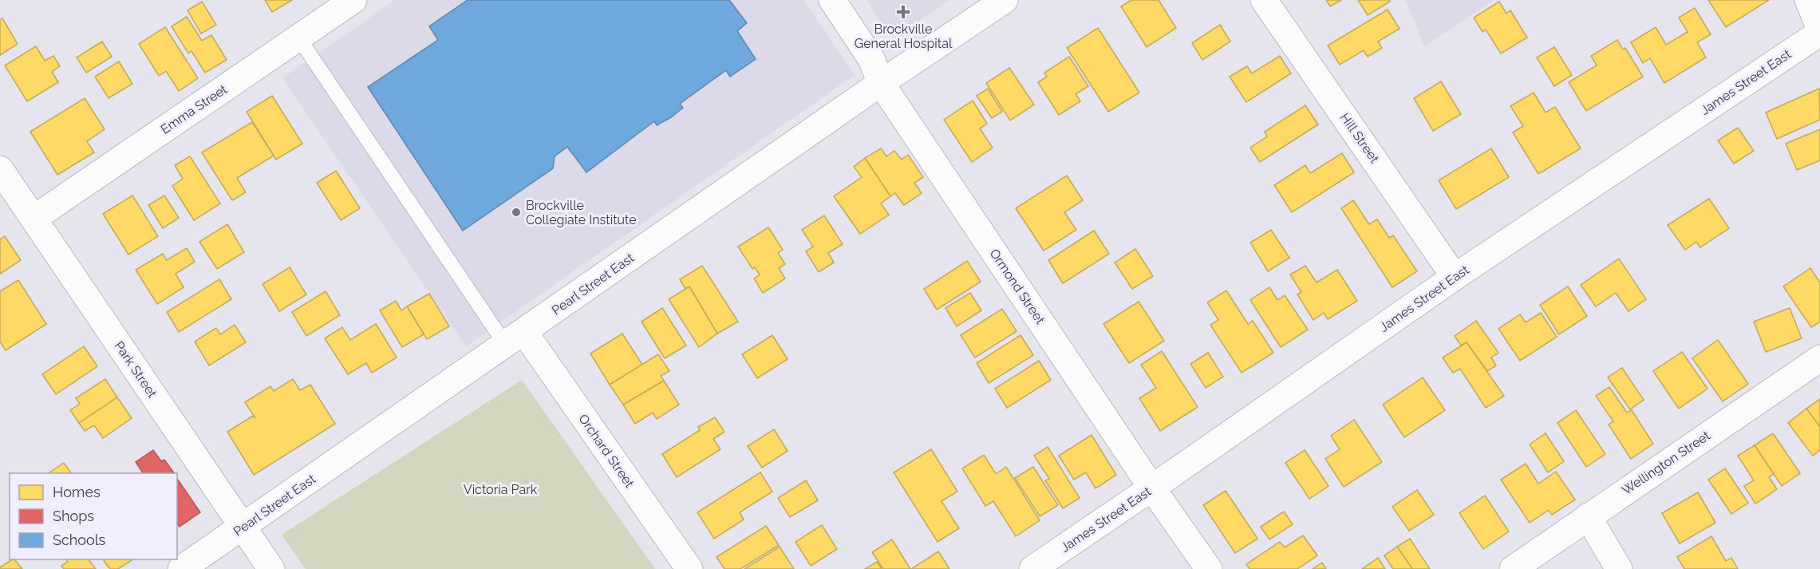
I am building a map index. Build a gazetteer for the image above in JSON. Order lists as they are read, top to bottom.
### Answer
{
  "streets": {
    "street": [
      "James Street East",
      "Emma Street",
      "Hill Street",
      "Pearl Street East",
      "Ormond Street",
      "Park Street",
      "Orchard Street",
      "Wellington Street"
    ]
  },
  "crossings": [
    ["James Street East", "Hill Street"],
    ["James Street East", "Ormond Street"],
    ["Emma Street", "Park Street"],
    ["Pearl Street East", "Ormond Street"],
    ["Pearl Street East", "Park Street"],
    ["Pearl Street East", "Orchard Street"]
  ],
  "parks": ["Victoria Park"],
  "places": {
    "health": ["Brockville General Hospital"],
    "other": ["Brockville Collegiate Institute"]
  },
  "legend": ["Homes", "Shops", "Schools"]
}
